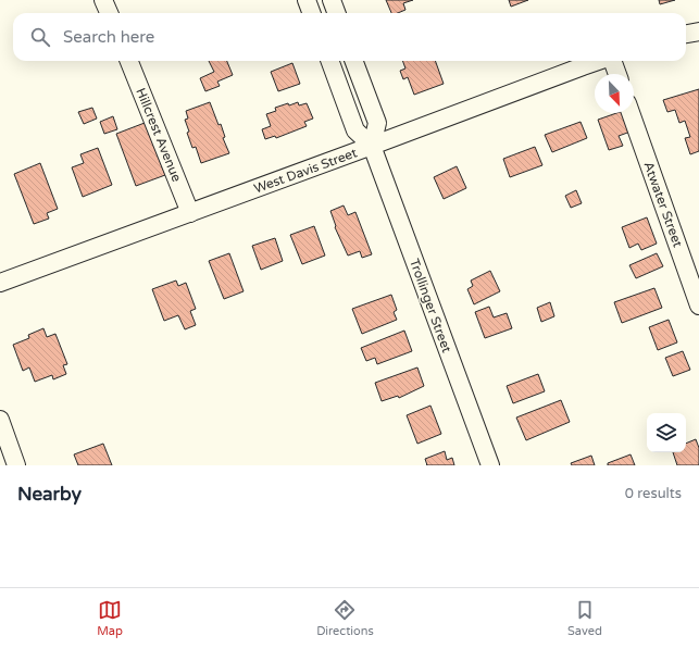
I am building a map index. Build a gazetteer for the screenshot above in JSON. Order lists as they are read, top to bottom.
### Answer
{
  "streets": {
    "street": [
      "Hillcrest Avenue",
      "West Davis Street",
      "Atwater Street",
      "Trollinger Street"
    ]
  },
  "crossings": [
    ["Hillcrest Avenue", "West Davis Street"],
    ["West Davis Street", "Trollinger Street"]
  ],
  "north": "bottom right",
  "page": {
    "search": "Search here",
    "heading": ["Nearby", "0 results"],
    "nav": ["Map", "Directions", "Saved"]
  }
}
